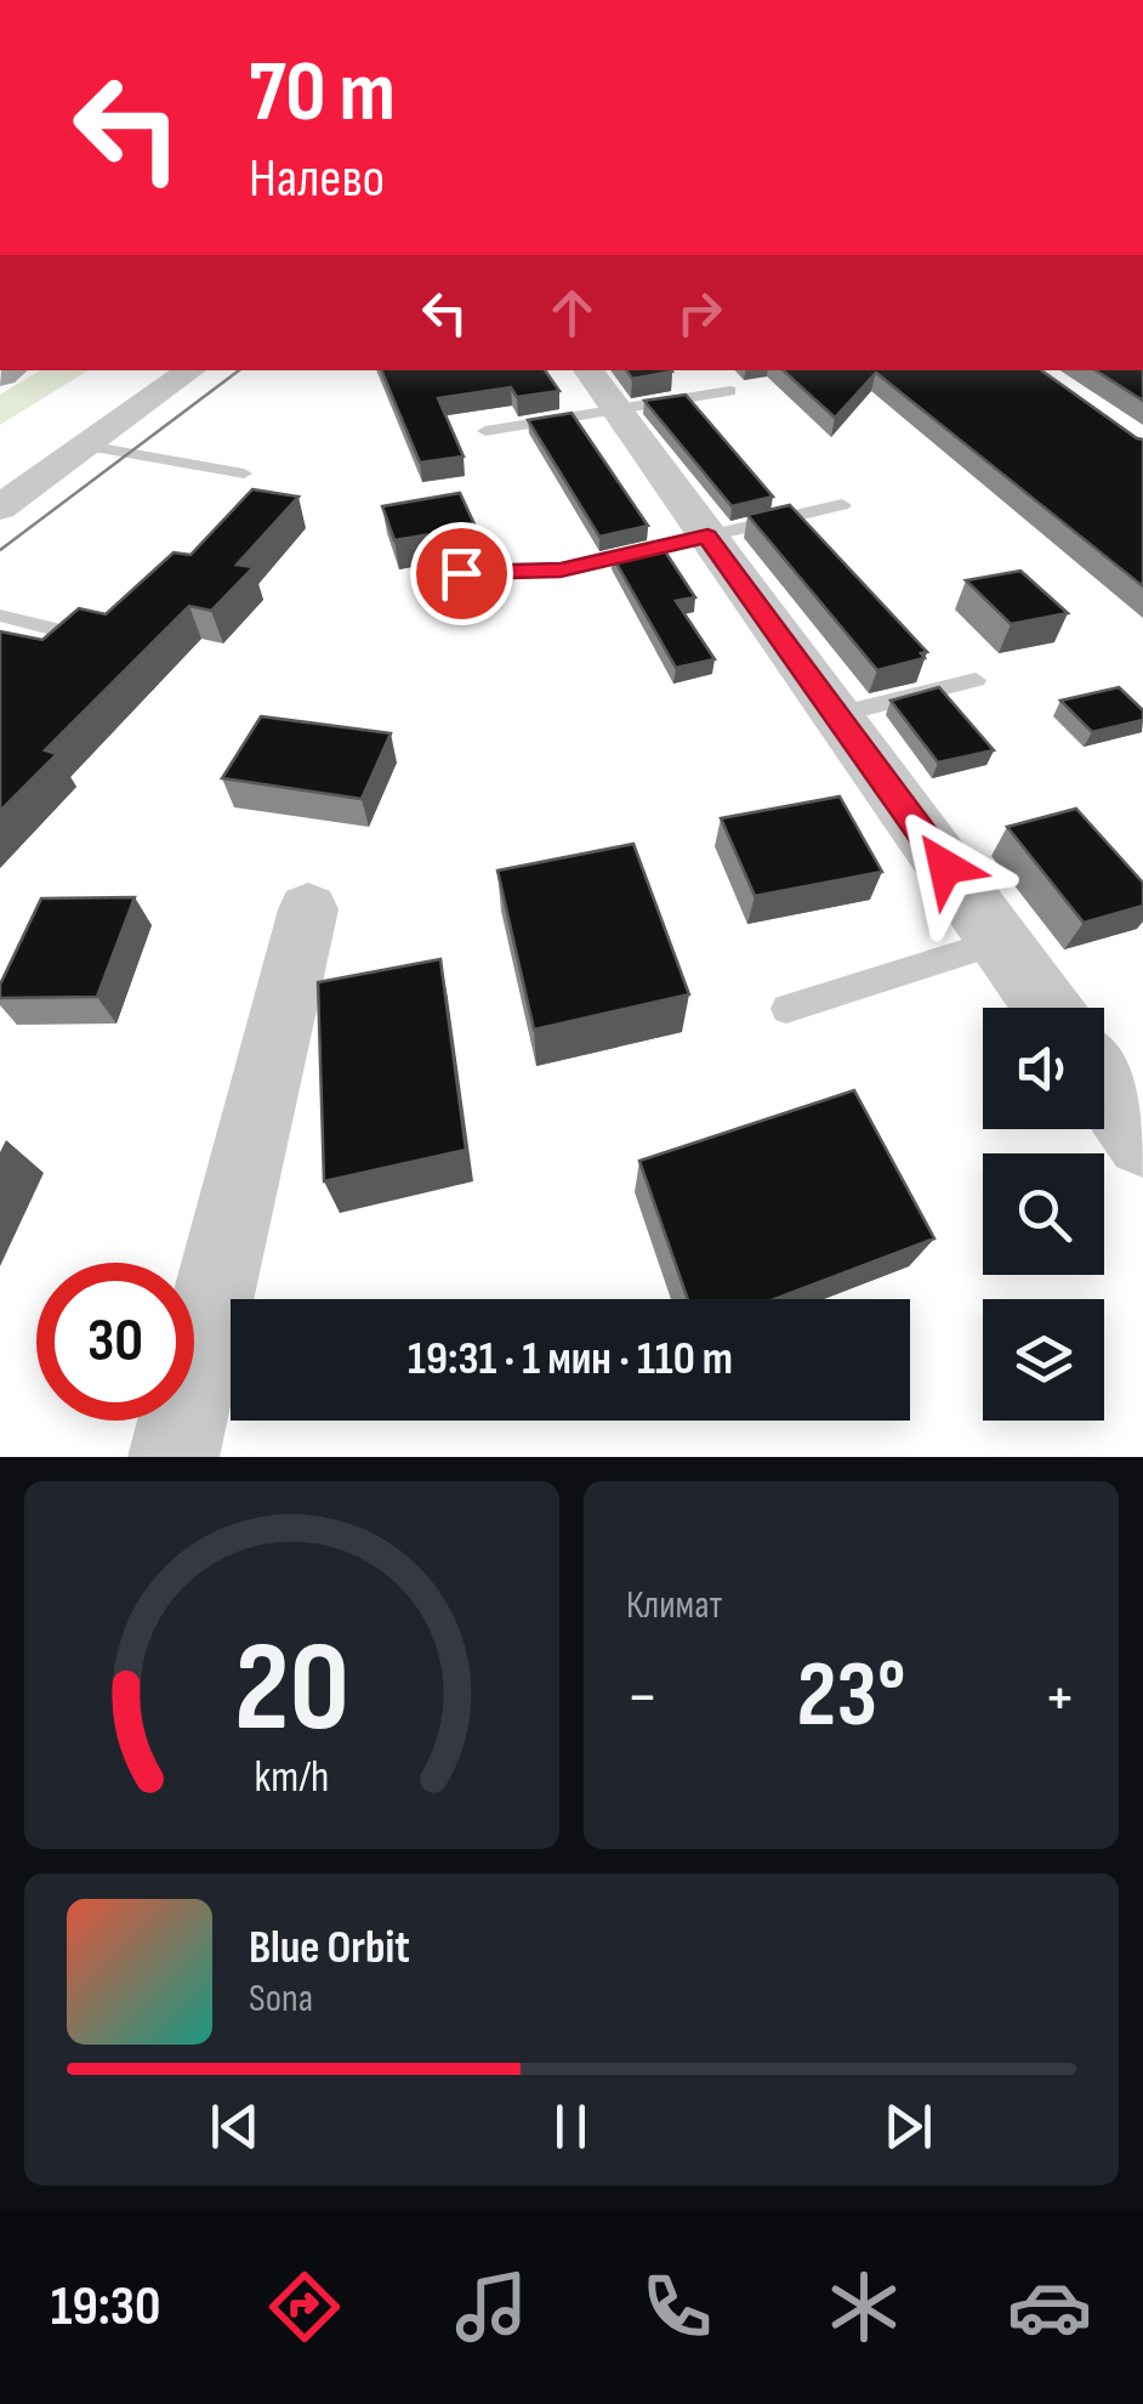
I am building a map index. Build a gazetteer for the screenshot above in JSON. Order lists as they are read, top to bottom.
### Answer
{
  "page": {
    "turn": ["70 m", "Налево"],
    "limit": "30",
    "trip": "19:31 · 1 мин · 110 m",
    "tile": "Климат",
    "heat": ["−", "23°", "+"],
    "song": ["Blue Orbit", "Sona"],
    "tabs": "19:30",
    "gauge": ["20", "km/h"]
  }
}
